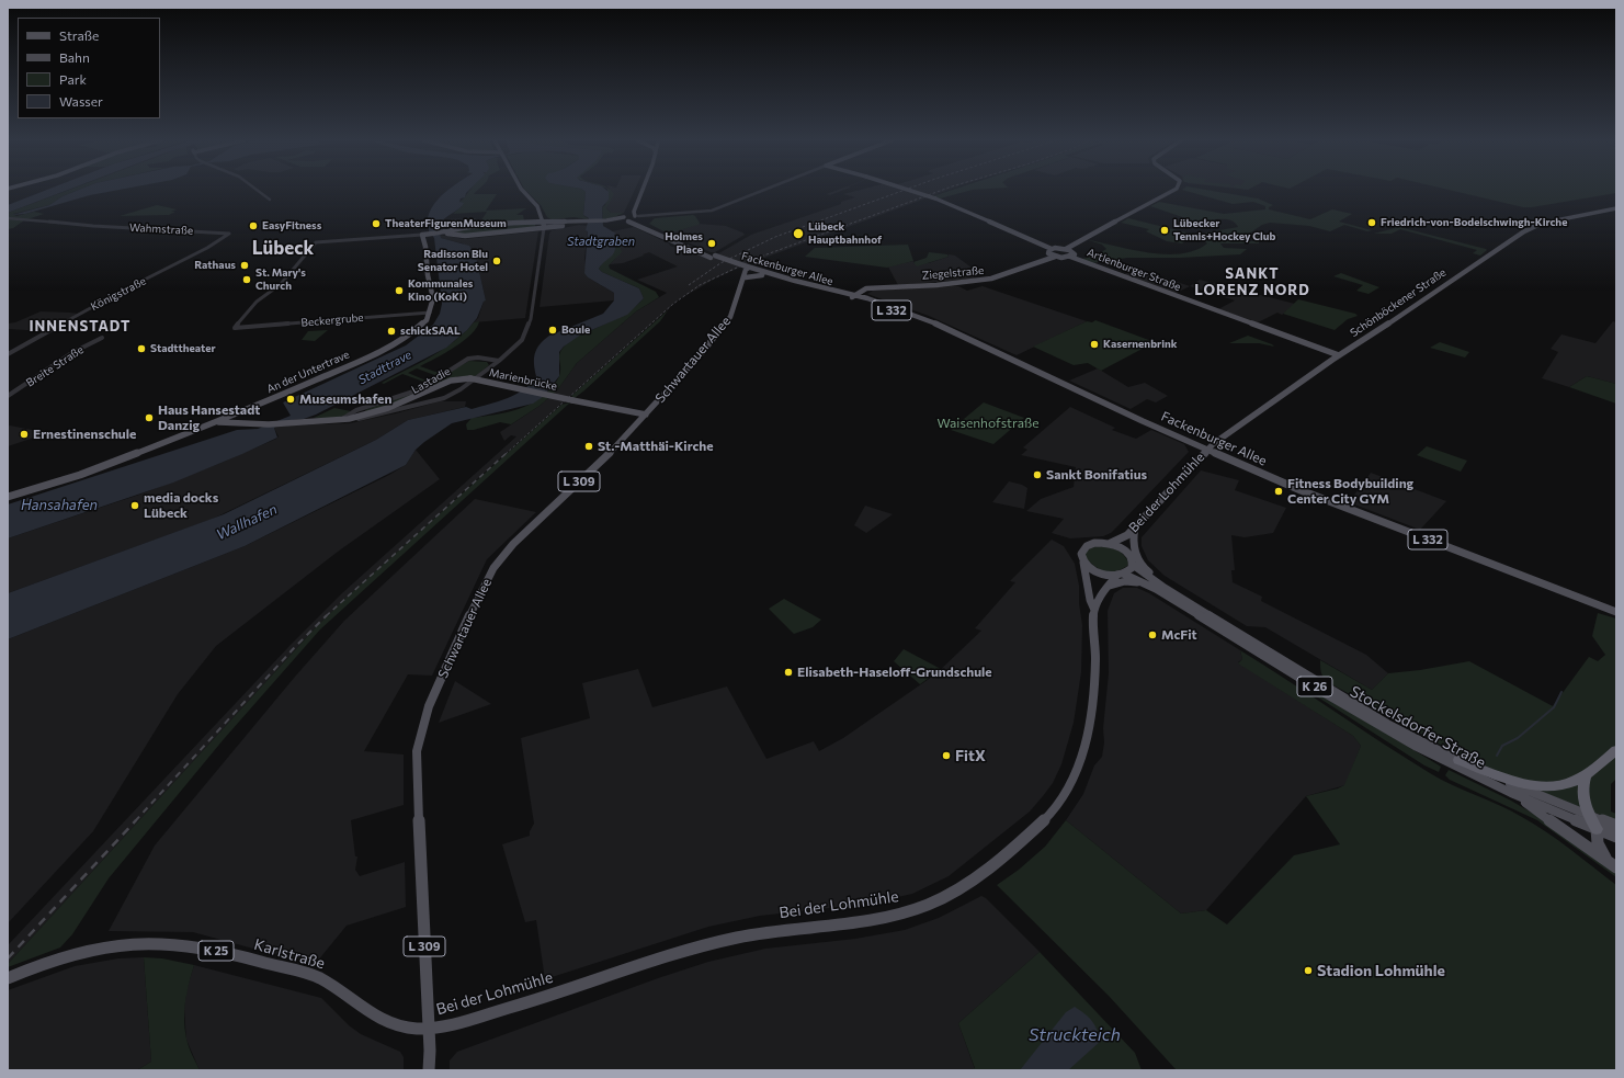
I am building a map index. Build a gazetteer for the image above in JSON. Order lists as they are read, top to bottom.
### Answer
{
  "streets": {
    "main road": [
      "Fackenburger Allee",
      "Artlenburger Straße",
      "Ziegelstraße",
      "Schönböckener Straße",
      "L 332",
      "Schwartauer Allee",
      "An der Untertrave",
      "Marienbrücke",
      "L 309",
      "Bei der Lohmühle",
      "K 26",
      "Stockelsdorfer Straße",
      "K 25",
      "Karlstraße"
    ],
    "street": [
      "Wahmstraße",
      "Königstraße",
      "Beckergrube",
      "Breite Straße",
      "Lastadie"
    ]
  },
  "crossings": [
    ["Wahmstraße", "Königstraße"],
    ["Fackenburger Allee", "Ziegelstraße"],
    ["Fackenburger Allee", "Schönböckener Straße"],
    ["Fackenburger Allee", "Schwartauer Allee"],
    ["Fackenburger Allee", "Bei der Lohmühle"],
    ["Artlenburger Straße", "Ziegelstraße"],
    ["Artlenburger Straße", "Schönböckener Straße"],
    ["Schönböckener Straße", "Bei der Lohmühle"],
    ["Beckergrube", "An der Untertrave"],
    ["Schwartauer Allee", "Marienbrücke"],
    ["Schwartauer Allee", "Bei der Lohmühle"],
    ["Schwartauer Allee", "Karlstraße"],
    ["Bei der Lohmühle", "K 26"],
    ["Bei der Lohmühle", "Stockelsdorfer Straße"],
    ["Bei der Lohmühle", "Karlstraße"],
    ["K 26", "Stockelsdorfer Straße"]
  ],
  "districts": ["Lübeck", "SANKT LORENZ NORD", "INNENSTADT"],
  "water": [
    "Stadtgraben",
    "Stadttrave",
    "Hansahafen",
    "Wallhafen",
    "Struckteich"
  ],
  "parks": ["Waisenhofstraße"],
  "places": [
    "Friedrich-von-Bodelschwingh-Kirche",
    "TheaterFigurenMuseum",
    "EasyFitness",
    "Lübecker Tennis+Hockey Club",
    "Lübeck Hauptbahnhof",
    "Holmes Place",
    "Radisson Blu Senator Hotel",
    "Rathaus",
    "St. Mary's Church",
    "Kommunales Kino (KoKi)",
    "Boule",
    "schickSAAL",
    "Kasernenbrink",
    "Stadttheater",
    "Museumshafen",
    "Haus Hansestadt Danzig",
    "Ernestinenschule",
    "St.-Matthäi-Kirche",
    "Sankt Bonifatius",
    "Fitness Bodybuilding Center City GYM",
    "media docks Lübeck",
    "McFit",
    "Elisabeth-Haseloff-Grundschule",
    "FitX",
    "Stadion Lohmühle"
  ],
  "legend": [
    "Straße",
    "Bahn",
    "Park",
    "Wasser"
  ]
}
